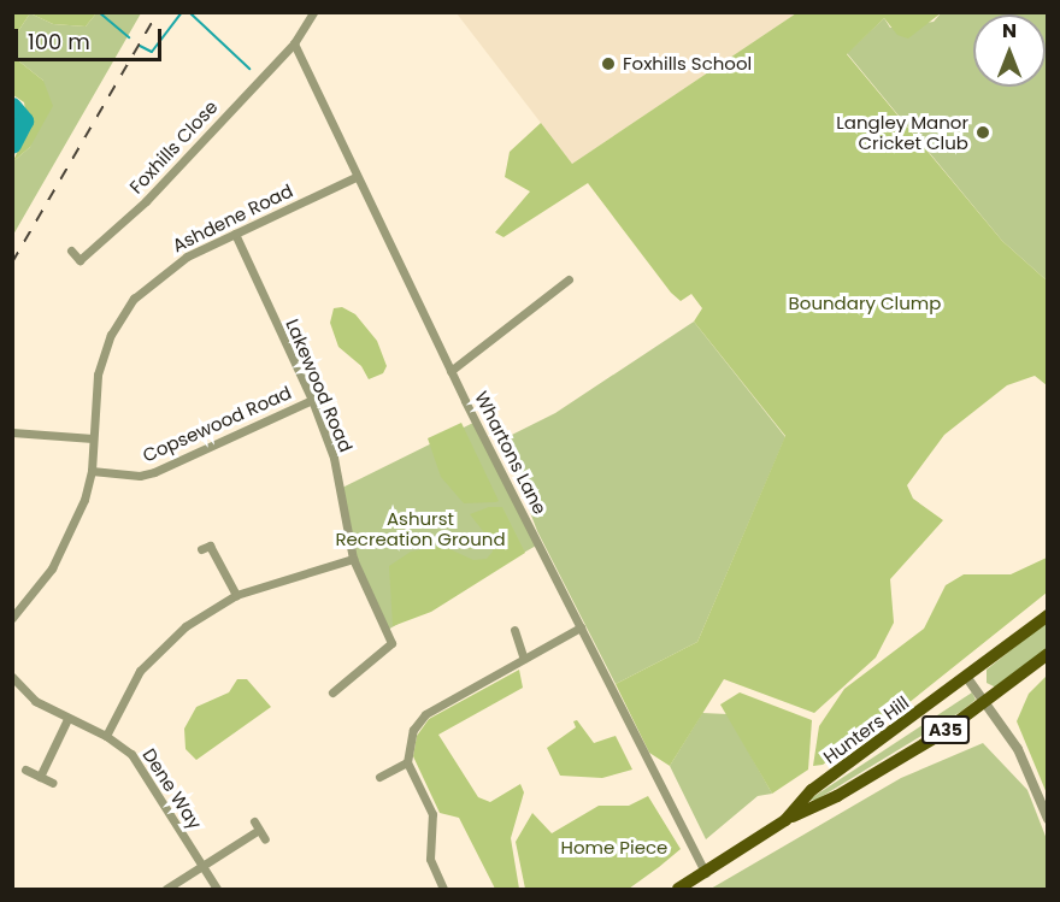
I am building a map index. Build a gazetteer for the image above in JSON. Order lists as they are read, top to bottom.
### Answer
{
  "streets": {
    "main road": ["Hunters Hill", "A35"],
    "street": [
      "Foxhills Close",
      "Ashdene Road",
      "Lakewood Road",
      "Copsewood Road",
      "Whartons Lane",
      "Dene Way"
    ]
  },
  "crossings": [
    ["Foxhills Close", "Whartons Lane"],
    ["Ashdene Road", "Lakewood Road"],
    ["Ashdene Road", "Copsewood Road"],
    ["Ashdene Road", "Whartons Lane"],
    ["Lakewood Road", "Copsewood Road"],
    ["Whartons Lane", "Hunters Hill"],
    ["Whartons Lane", "A35"],
    ["Hunters Hill", "A35"]
  ],
  "parks": ["Boundary Clump", "Ashurst Recreation Ground", "Home Piece"],
  "places": ["Foxhills School", "Langley Manor Cricket Club"],
  "scale_bar": "100 m",
  "north": "top"
}
